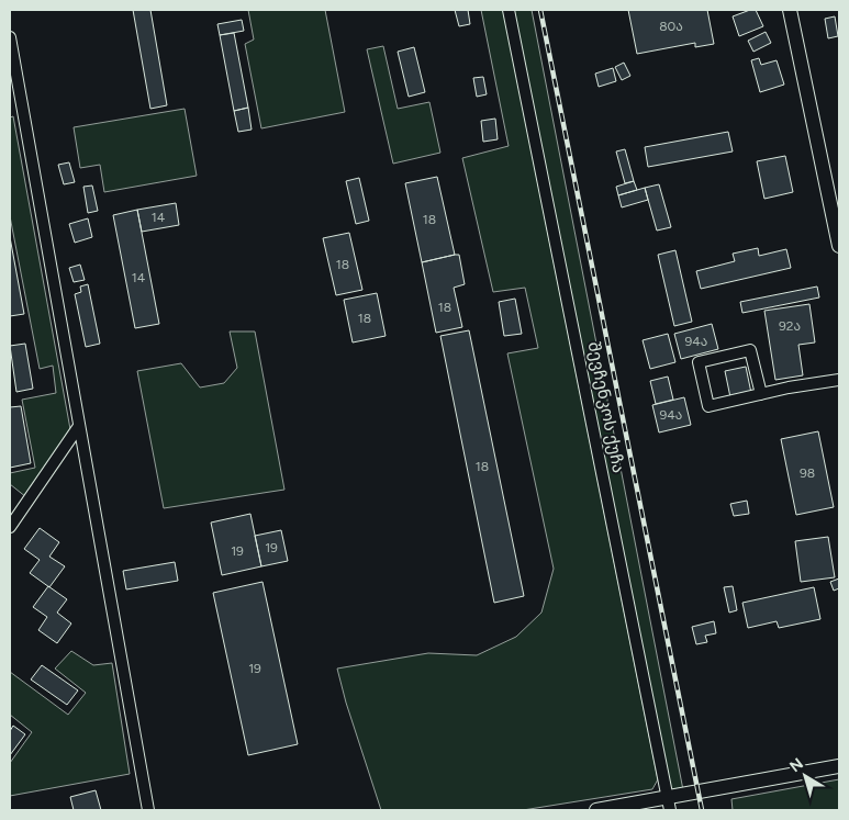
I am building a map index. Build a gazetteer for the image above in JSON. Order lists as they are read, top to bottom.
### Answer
{
  "streets": {
    "street": ["შევჩენკოს ქუჩა"]
  },
  "house_numbers": [
    "80ა",
    "14",
    "18",
    "18",
    "14",
    "18",
    "18",
    "92ა",
    "94ა",
    "94ა",
    "18",
    "98",
    "19",
    "19",
    "19"
  ],
  "north": "top left"
}
